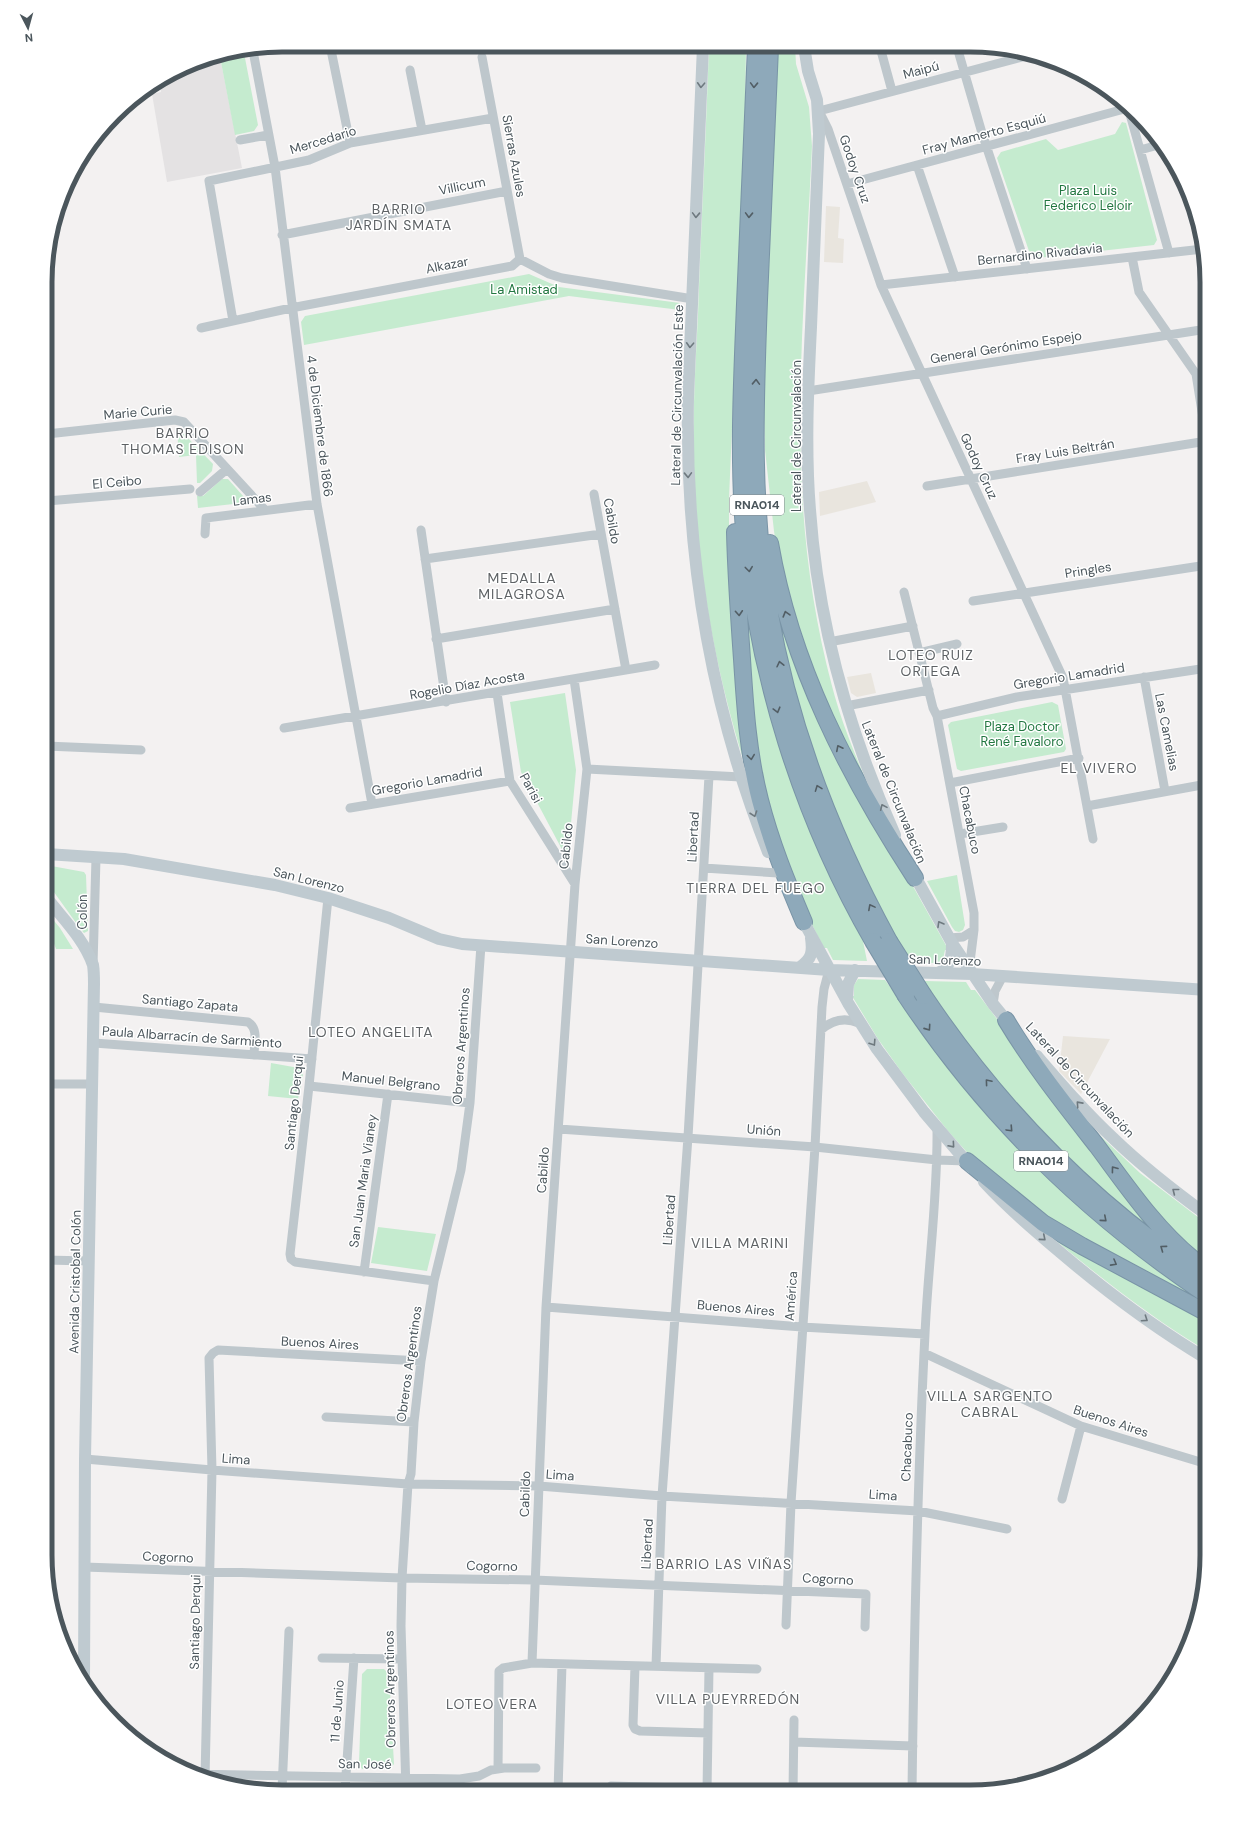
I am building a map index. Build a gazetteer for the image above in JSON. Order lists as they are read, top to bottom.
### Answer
{
  "streets": {
    "highway": ["RNA014"],
    "street": [
      "Maipú",
      "Fray Mamerto Esquiú",
      "Mercedario",
      "Sierras Azules",
      "Godoy Cruz",
      "Villicum",
      "Bernardino Rivadavia",
      "Alkazar",
      "General Gerónimo Espejo",
      "Lateral de Circunvalación Este",
      "Marie Curie",
      "4 de Diciembre de 1866",
      "Lateral de Circunvalación",
      "Fray Luis Beltrán",
      "El Ceibo",
      "Lamas",
      "Cabildo",
      "Pringles",
      "Gregorio Lamadrid",
      "Rogelio Díaz Acosta",
      "Las Camelias",
      "Parisi",
      "Chacabuco",
      "Libertad",
      "San Lorenzo",
      "Colón",
      "Santiago Zapata",
      "Paula Albarracín de Sarmiento",
      "Obreros Argentinos",
      "Manuel Belgrano",
      "Santiago Derqui",
      "Unión",
      "San Juan Maria Vianey",
      "Avenida Cristobal Colón",
      "América",
      "Buenos Aires",
      "Lima",
      "Cogorno",
      "11 de Junio",
      "San José"
    ]
  },
  "crossings": [
    ["Maipú", "Godoy Cruz"],
    ["Maipú", "Lateral de Circunvalación"],
    ["Fray Mamerto Esquiú", "Godoy Cruz"],
    ["Mercedario", "Sierras Azules"],
    ["Mercedario", "Alkazar"],
    ["Mercedario", "4 de Diciembre de 1866"],
    ["Sierras Azules", "Villicum"],
    ["Sierras Azules", "Alkazar"],
    ["Godoy Cruz", "Bernardino Rivadavia"],
    ["Godoy Cruz", "General Gerónimo Espejo"],
    ["Godoy Cruz", "Lateral de Circunvalación"],
    ["Godoy Cruz", "Fray Luis Beltrán"],
    ["Godoy Cruz", "Pringles"],
    ["Godoy Cruz", "Gregorio Lamadrid"],
    ["Villicum", "4 de Diciembre de 1866"],
    ["Alkazar", "4 de Diciembre de 1866"],
    ["General Gerónimo Espejo", "Lateral de Circunvalación"],
    ["Lateral de Circunvalación Este", "Chacabuco"],
    ["Lateral de Circunvalación Este", "San Lorenzo"],
    ["Lateral de Circunvalación Este", "Unión"],
    ["Lateral de Circunvalación Este", "América"],
    ["Marie Curie", "Lamas"],
    ["4 de Diciembre de 1866", "Lamas"],
    ["4 de Diciembre de 1866", "Gregorio Lamadrid"],
    ["4 de Diciembre de 1866", "Rogelio Díaz Acosta"],
    ["Lateral de Circunvalación", "Chacabuco"],
    ["Lateral de Circunvalación", "San Lorenzo"],
    ["Cabildo", "Rogelio Díaz Acosta"],
    ["Cabildo", "Parisi"],
    ["Cabildo", "San Lorenzo"],
    ["Cabildo", "Unión"],
    ["Cabildo", "Buenos Aires"],
    ["Cabildo", "Lima"],
    ["Cabildo", "Cogorno"],
    ["Gregorio Lamadrid", "Las Camelias"],
    ["Gregorio Lamadrid", "Parisi"],
    ["Gregorio Lamadrid", "Chacabuco"],
    ["Rogelio Díaz Acosta", "Parisi"],
    ["Chacabuco", "San Lorenzo"],
    ["Chacabuco", "Unión"],
    ["Chacabuco", "Buenos Aires"],
    ["Chacabuco", "Lima"],
    ["Libertad", "San Lorenzo"],
    ["Libertad", "Unión"],
    ["Libertad", "Buenos Aires"],
    ["Libertad", "Lima"],
    ["Libertad", "Cogorno"],
    ["San Lorenzo", "Colón"],
    ["San Lorenzo", "Obreros Argentinos"],
    ["San Lorenzo", "Santiago Derqui"],
    ["San Lorenzo", "América"],
    ["Colón", "Avenida Cristobal Colón"],
    ["Santiago Zapata", "Paula Albarracín de Sarmiento"],
    ["Santiago Zapata", "Avenida Cristobal Colón"],
    ["Paula Albarracín de Sarmiento", "Santiago Derqui"],
    ["Paula Albarracín de Sarmiento", "Avenida Cristobal Colón"],
    ["Obreros Argentinos", "Manuel Belgrano"],
    ["Obreros Argentinos", "Buenos Aires"],
    ["Obreros Argentinos", "Lima"],
    ["Obreros Argentinos", "Cogorno"],
    ["Obreros Argentinos", "San José"],
    ["Manuel Belgrano", "Santiago Derqui"],
    ["Manuel Belgrano", "San Juan Maria Vianey"],
    ["Santiago Derqui", "San Juan Maria Vianey"],
    ["Santiago Derqui", "Buenos Aires"],
    ["Santiago Derqui", "Lima"],
    ["Santiago Derqui", "Cogorno"],
    ["Unión", "América"],
    ["Avenida Cristobal Colón", "Lima"],
    ["Avenida Cristobal Colón", "Cogorno"],
    ["América", "Buenos Aires"],
    ["América", "Lima"],
    ["América", "Cogorno"],
    ["11 de Junio", "San José"]
  ],
  "one_way": ["Lateral de Circunvalación Este", "Lateral de Circunvalación"],
  "districts": [
    "BARRIO JARDÍN SMATA",
    "BARRIO THOMAS EDISON",
    "MEDALLA MILAGROSA",
    "LOTEO RUIZ ORTEGA",
    "EL VIVERO",
    "TIERRA DEL FUEGO",
    "LOTEO ANGELITA",
    "VILLA MARINI",
    "VILLA SARGENTO CABRAL",
    "BARRIO LAS VIÑAS",
    "VILLA PUEYRREDÓN",
    "LOTEO VERA"
  ],
  "parks": ["Plaza Luis Federico Leloir", "La Amistad", "Plaza Doctor René Favaloro"],
  "north": "bottom"
}
